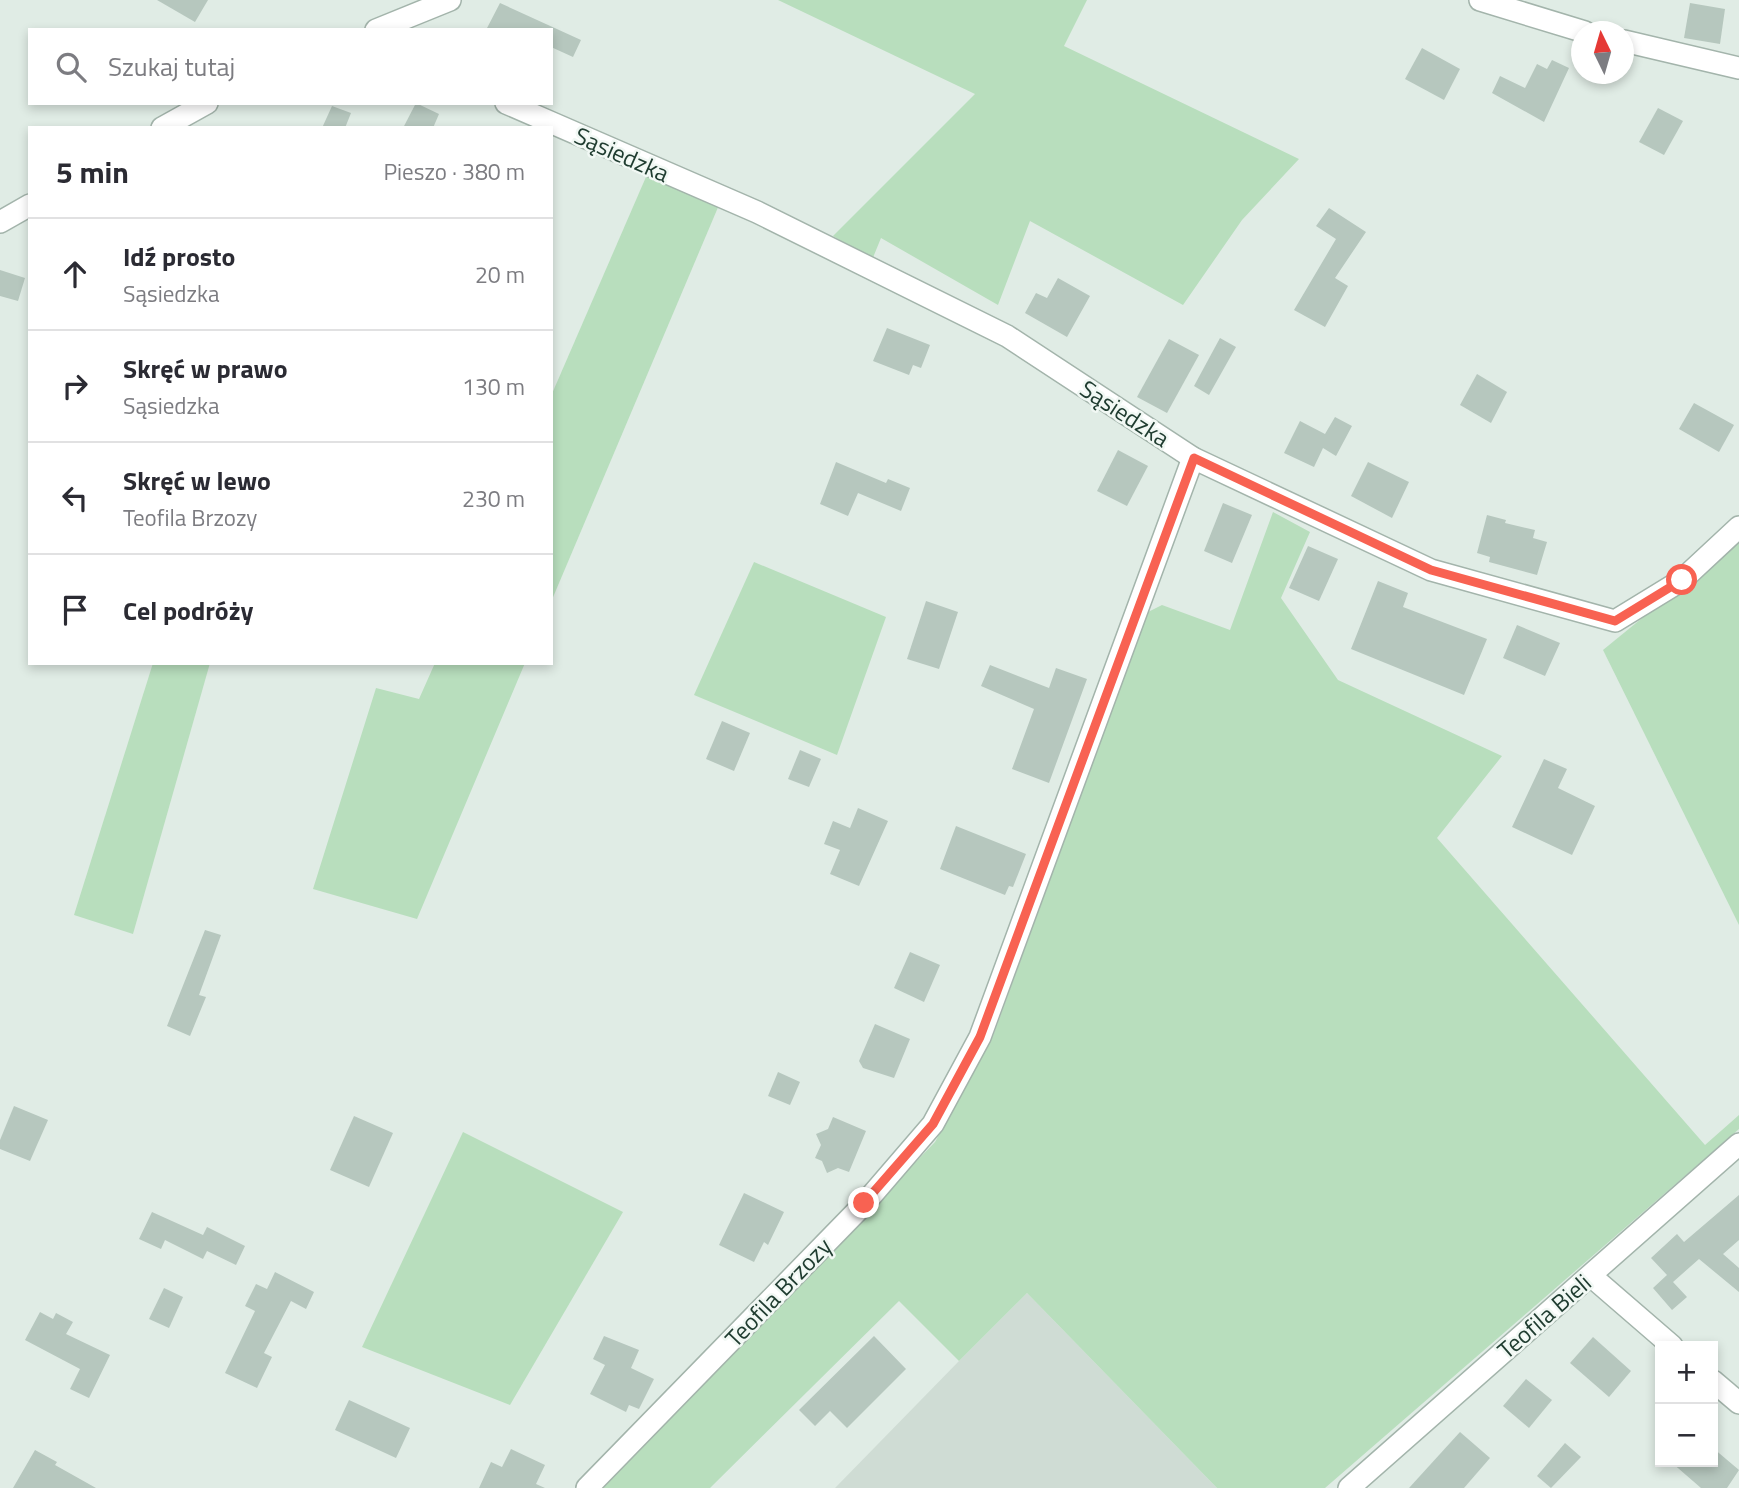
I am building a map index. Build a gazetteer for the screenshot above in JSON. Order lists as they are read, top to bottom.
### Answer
{
  "streets": {
    "street": ["Sąsiedzka", "Teofila Brzozy", "Teofila Bieli"]
  },
  "crossings": [
    ["Sąsiedzka", "Teofila Brzozy"]
  ],
  "north": "top",
  "page": {
    "search": "Szukaj tutaj",
    "heading": ["5 min", "Pieszo · 380 m"],
    "list": [
      ["Idź prosto", "Sąsiedzka", "20 m"],
      ["Skręć w prawo", "Sąsiedzka", "130 m"],
      ["Skręć w lewo", "Teofila Brzozy", "230 m"],
      "Cel podróży"
    ],
    "map_buttons": ["+", "−"]
  }
}
